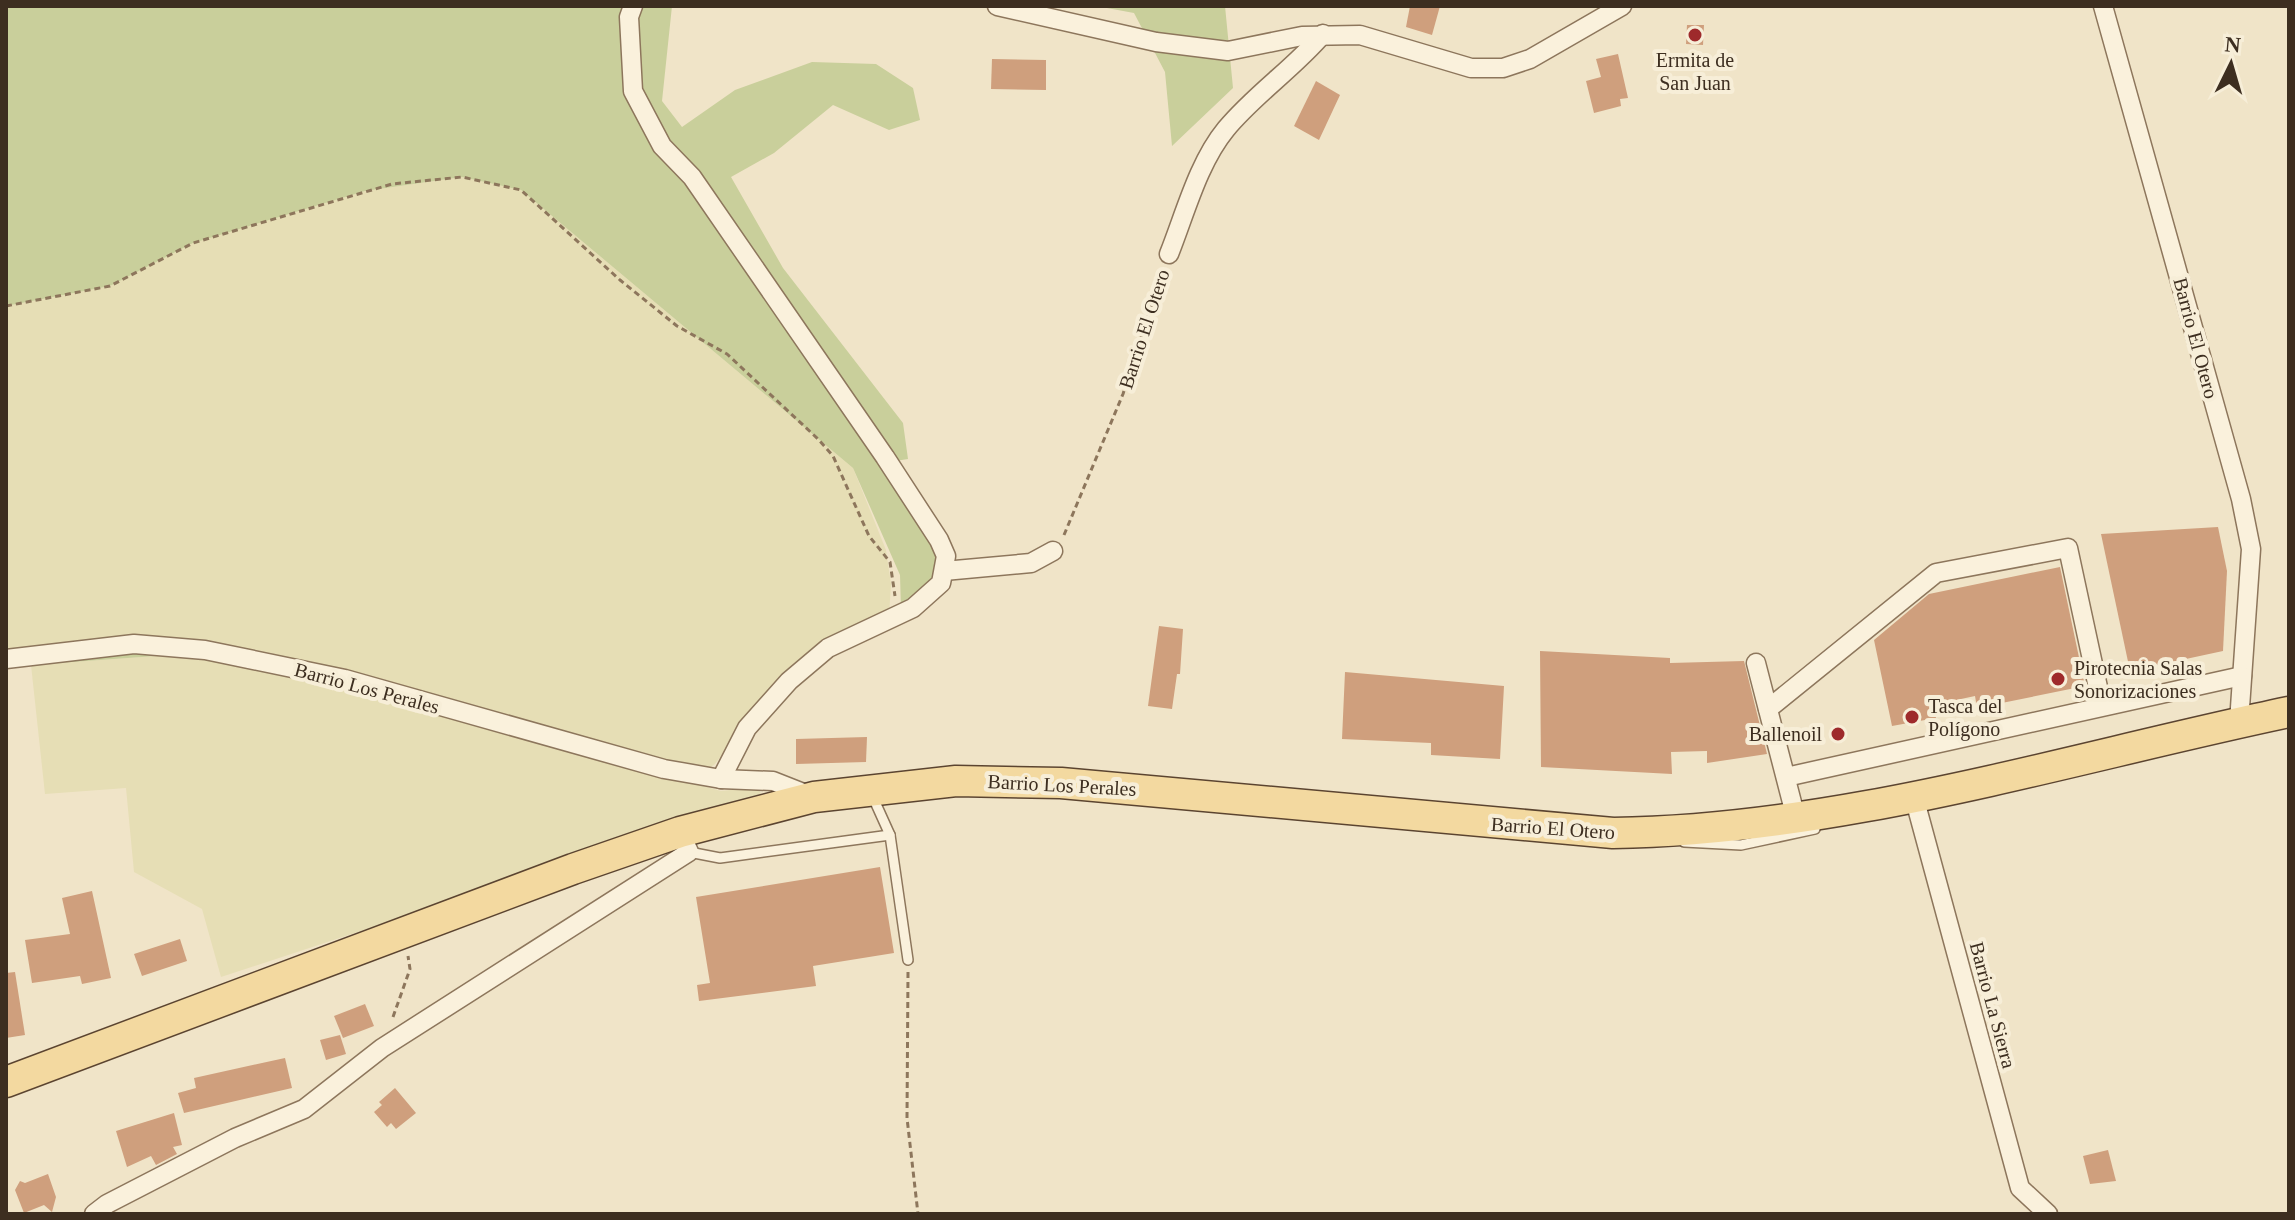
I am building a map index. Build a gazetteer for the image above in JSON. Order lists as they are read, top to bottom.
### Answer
{
  "streets": {
    "main road": ["Barrio El Otero", "Barrio Los Perales"],
    "street": ["Barrio La Sierra"]
  },
  "crossings": [
    ["Barrio El Otero", "Barrio Los Perales"],
    ["Barrio El Otero", "Barrio La Sierra"]
  ],
  "places": [
    "Ermita de San Juan",
    "Pirotecnia Salas Sonorizaciones",
    "Tasca del Polígono",
    "Ballenoil"
  ],
  "north": "top"
}
